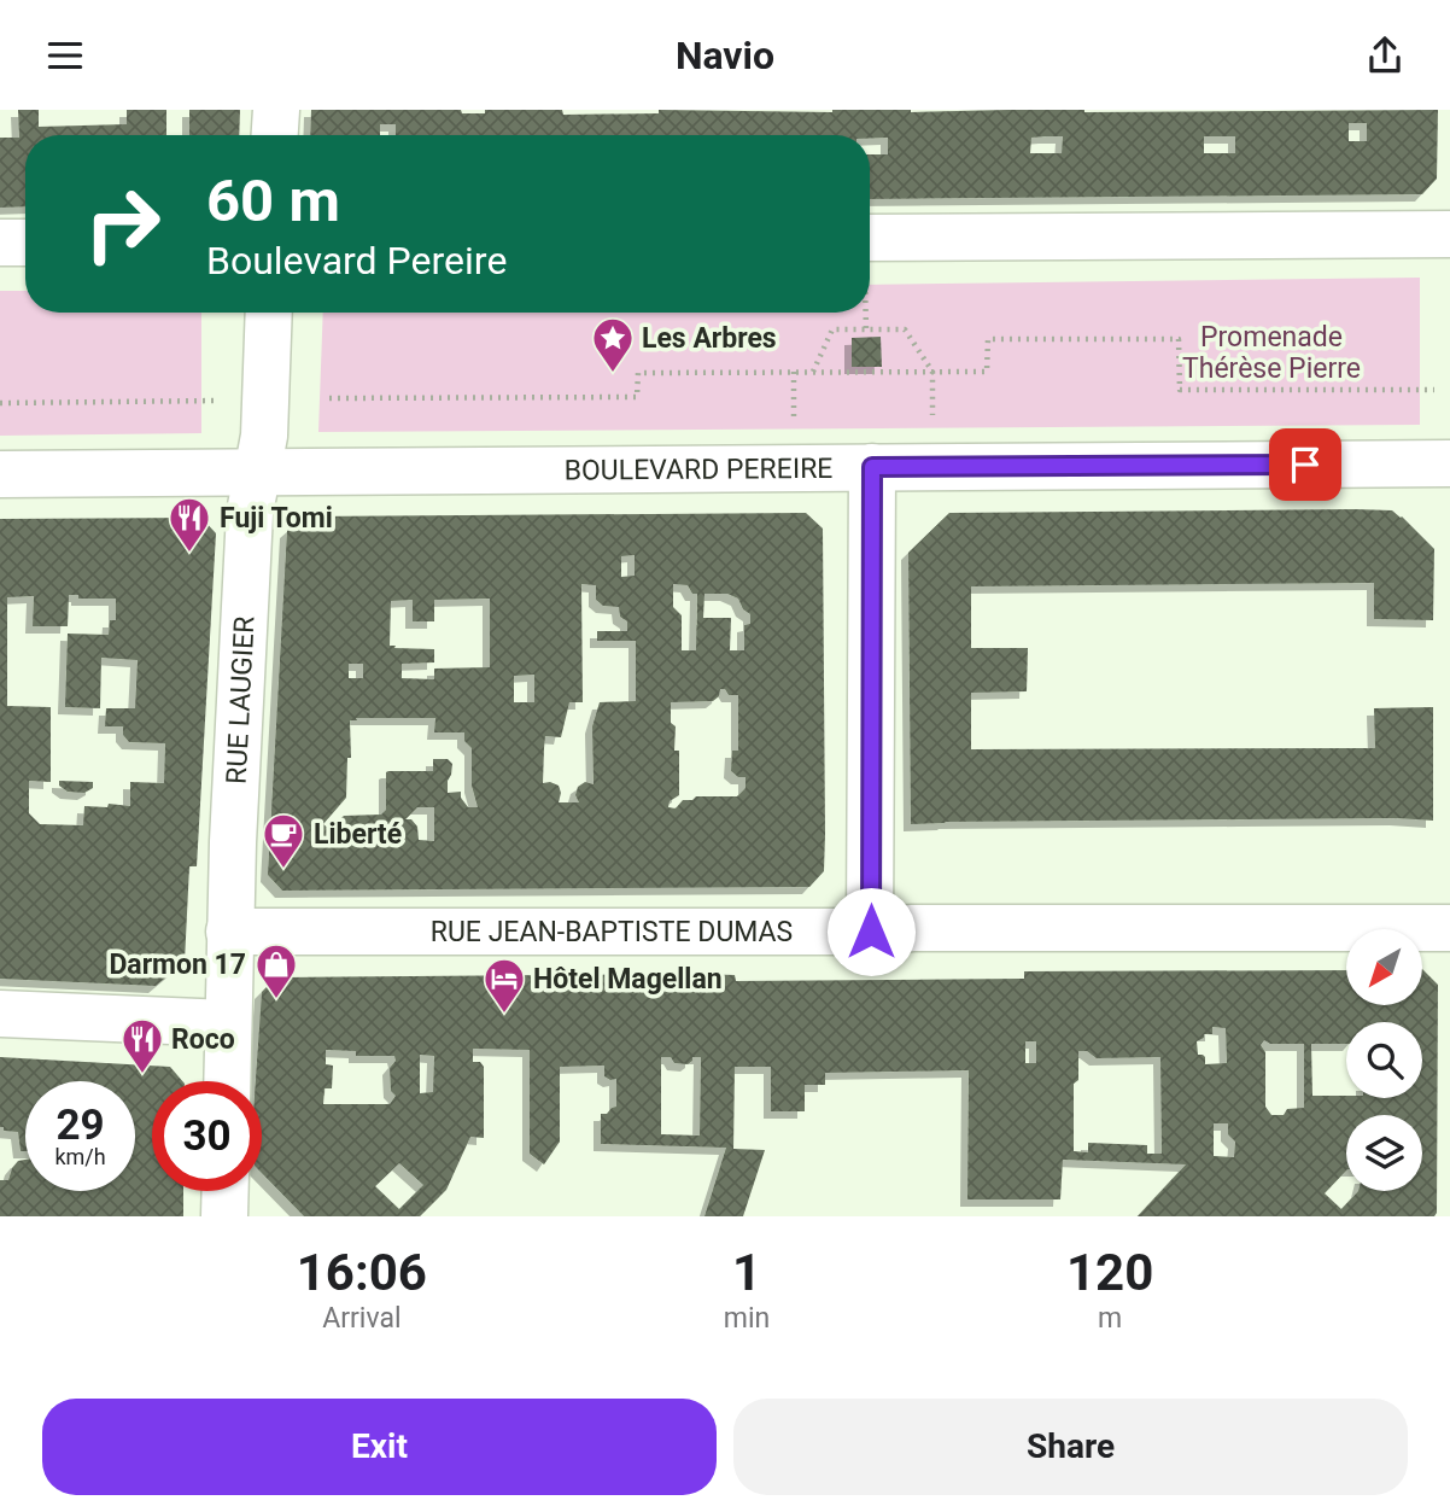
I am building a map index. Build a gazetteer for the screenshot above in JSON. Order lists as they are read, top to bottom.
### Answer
{
  "streets": {
    "street": ["BOULEVARD PEREIRE", "RUE LAUGIER", "RUE JEAN-BAPTISTE DUMAS"]
  },
  "crossings": [
    ["BOULEVARD PEREIRE", "RUE LAUGIER"],
    ["RUE LAUGIER", "RUE JEAN-BAPTISTE DUMAS"]
  ],
  "parks": ["Promenade Thérèse Pierre"],
  "places": {
    "place": ["Les Arbres"],
    "restaurant": ["Fuji Tomi", "Roco"],
    "cafe": ["Liberté"],
    "shop": ["Darmon 17"],
    "hotel": ["Hôtel Magellan"]
  },
  "north": "bottom left",
  "page": {
    "header": "Navio",
    "turn": ["60 m", "Boulevard Pereire"],
    "speed": "29 km/h",
    "limit": "30",
    "eta": [
      "16:06",
      "Arrival",
      "1",
      "min",
      "120",
      "m"
    ],
    "buttons": ["Exit", "Share"]
  }
}
